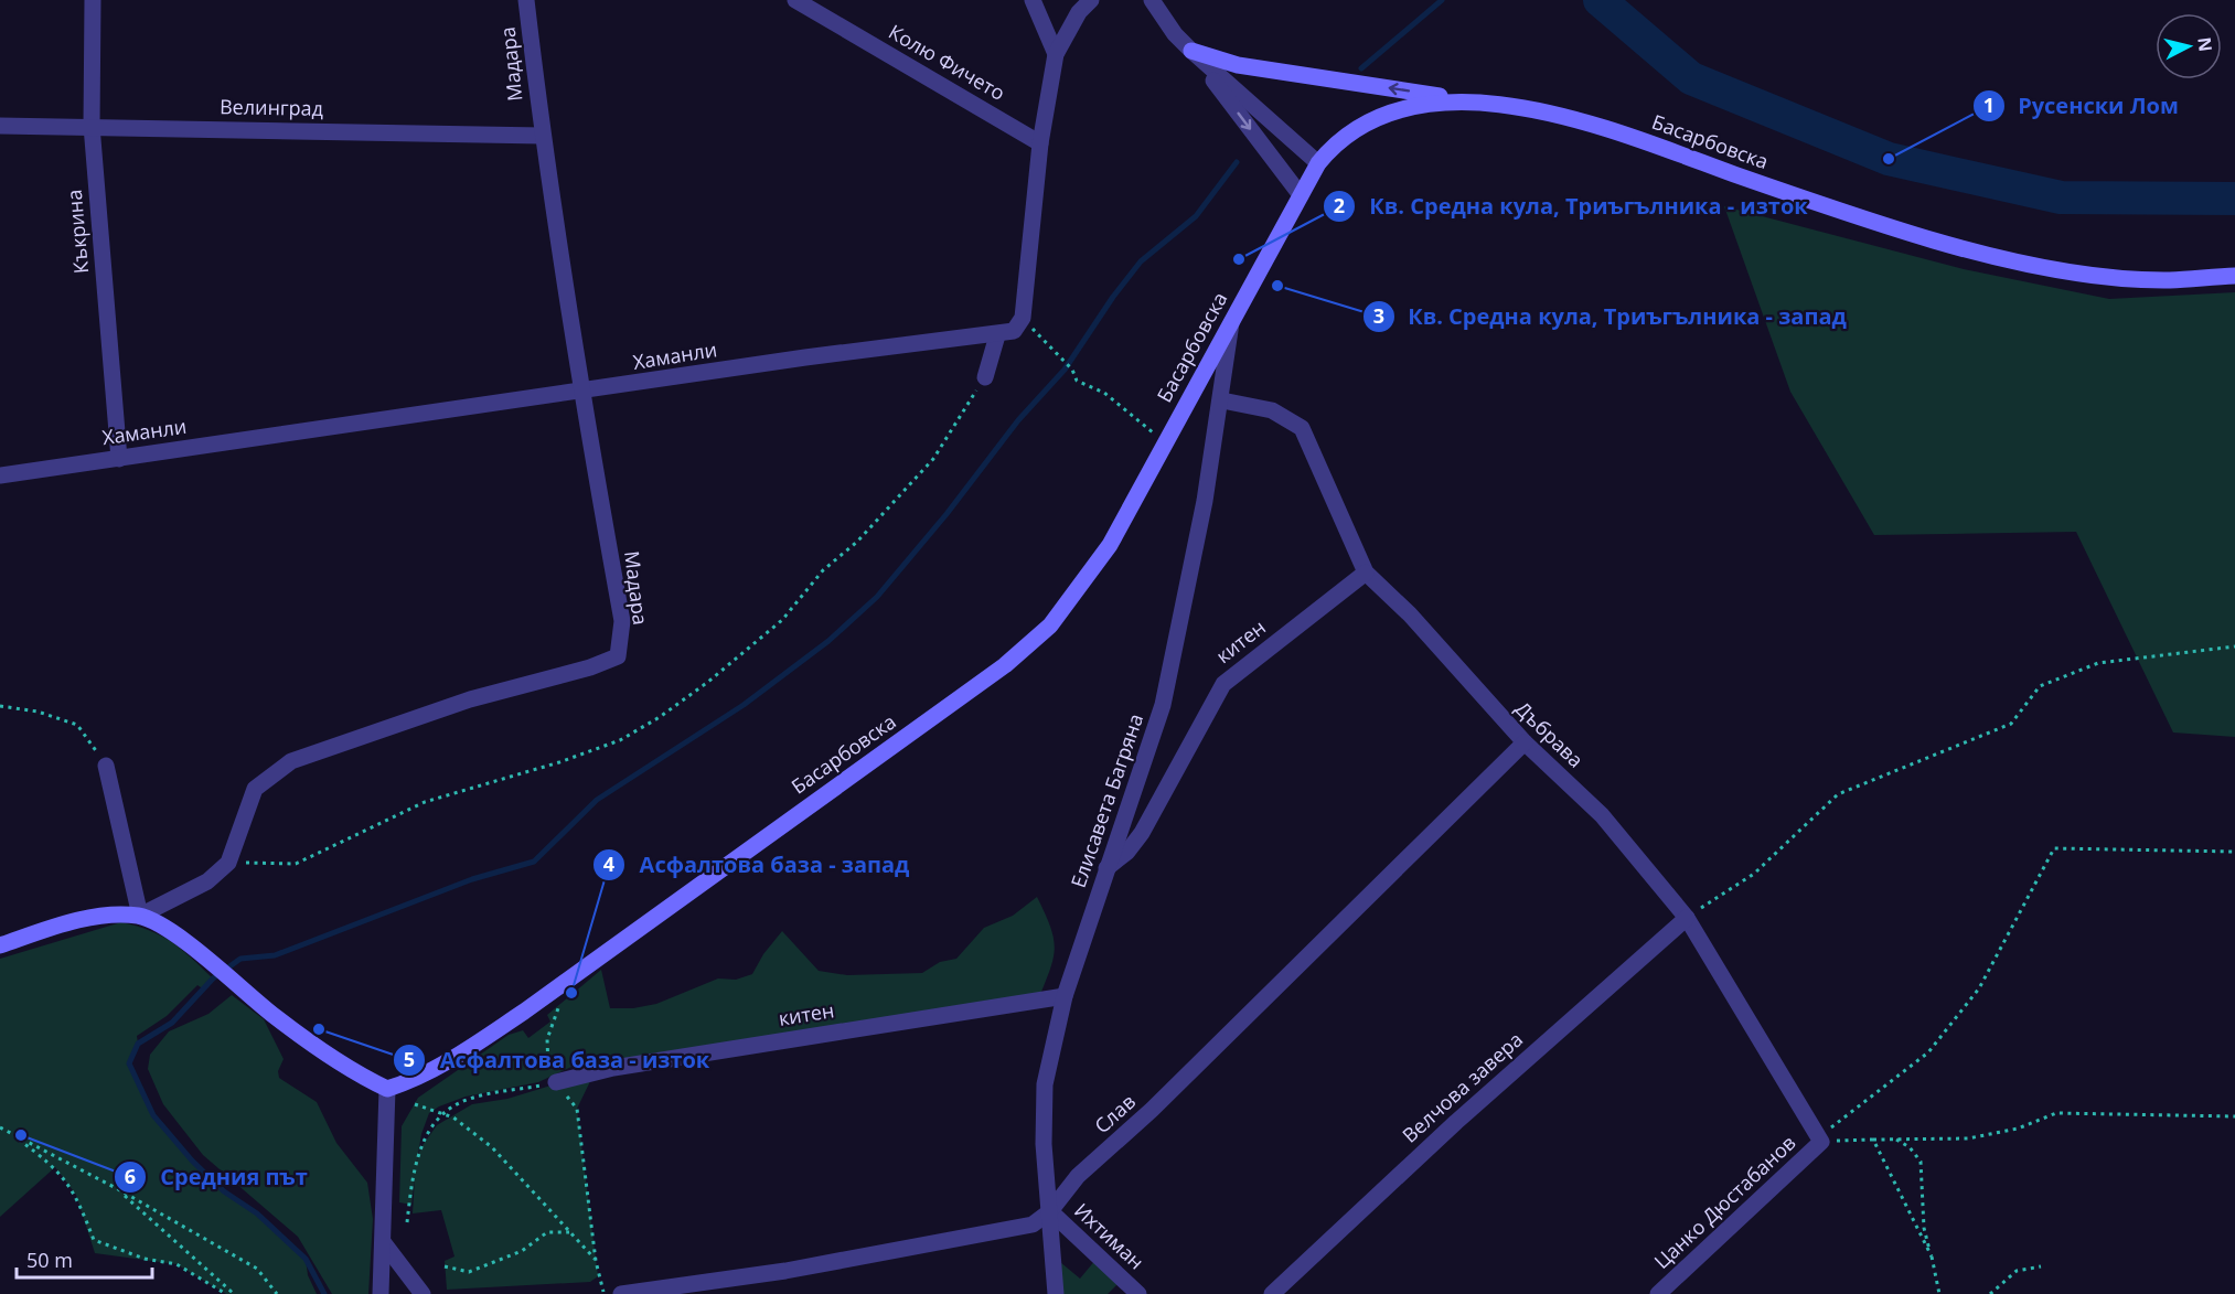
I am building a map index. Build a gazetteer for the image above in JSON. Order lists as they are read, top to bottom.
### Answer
{
  "streets": {
    "street": [
      "Колю Фичето",
      "Мадара",
      "Велинград",
      "Басарбовска",
      "Къкрина",
      "Хаманли",
      "китен",
      "Дъбрава",
      "Елисавета Багряна",
      "Велчова завера",
      "Слав",
      "Цанко Дюстабанов",
      "Ихтиман"
    ]
  },
  "crossings": [
    ["Мадара", "Велинград"],
    ["Мадара", "Хаманли"],
    ["Велинград", "Къкрина"],
    ["Басарбовска", "Елисавета Багряна"],
    ["Къкрина", "Хаманли"],
    ["китен", "Дъбрава"],
    ["китен", "Елисавета Багряна"],
    ["Дъбрава", "Елисавета Багряна"],
    ["Дъбрава", "Велчова завера"],
    ["Дъбрава", "Слав"],
    ["Дъбрава", "Цанко Дюстабанов"],
    ["Елисавета Багряна", "Слав"],
    ["Елисавета Багряна", "Ихтиман"],
    ["Слав", "Ихтиман"]
  ],
  "places": [
    "Русенски Лом",
    "Кв. Средна кула, Триъгълника - изток",
    "Кв. Средна кула, Триъгълника - запад",
    "Асфалтова база - запад",
    "Асфалтова база - изток",
    "Средния път"
  ],
  "scale_bar": "50 m",
  "north": "right"
}
